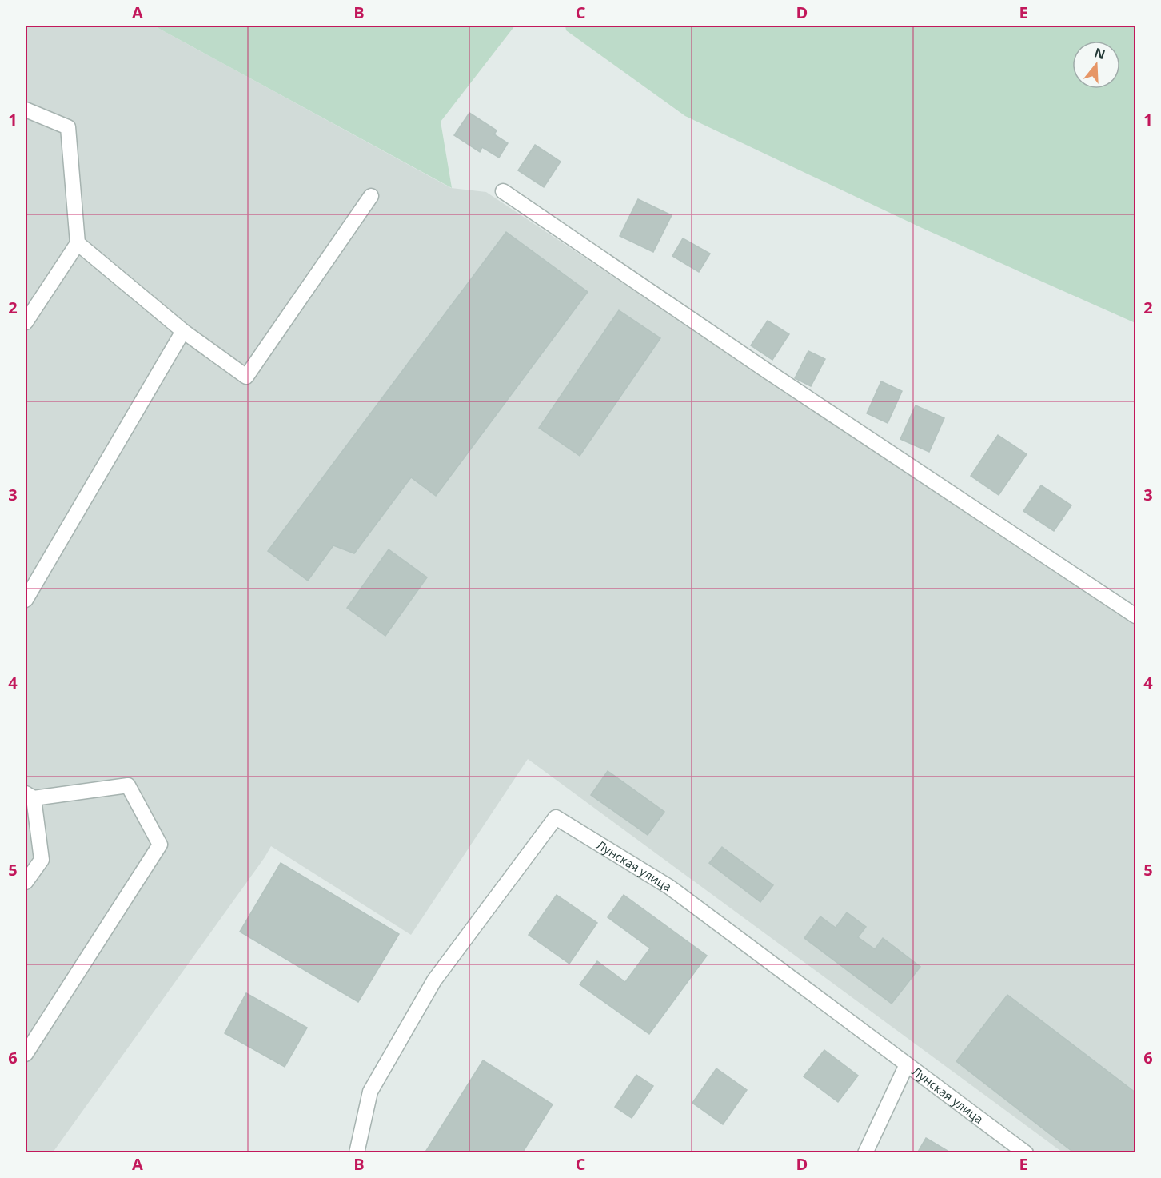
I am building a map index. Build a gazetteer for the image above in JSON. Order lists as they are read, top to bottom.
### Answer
{
  "streets": {
    "street": ["Лунская улица"]
  },
  "north": "top",
  "grid": {
    "columns": [
      "A",
      "B",
      "C",
      "D",
      "E"
    ],
    "rows": [
      "1",
      "2",
      "3",
      "4",
      "5",
      "6"
    ]
  }
}
